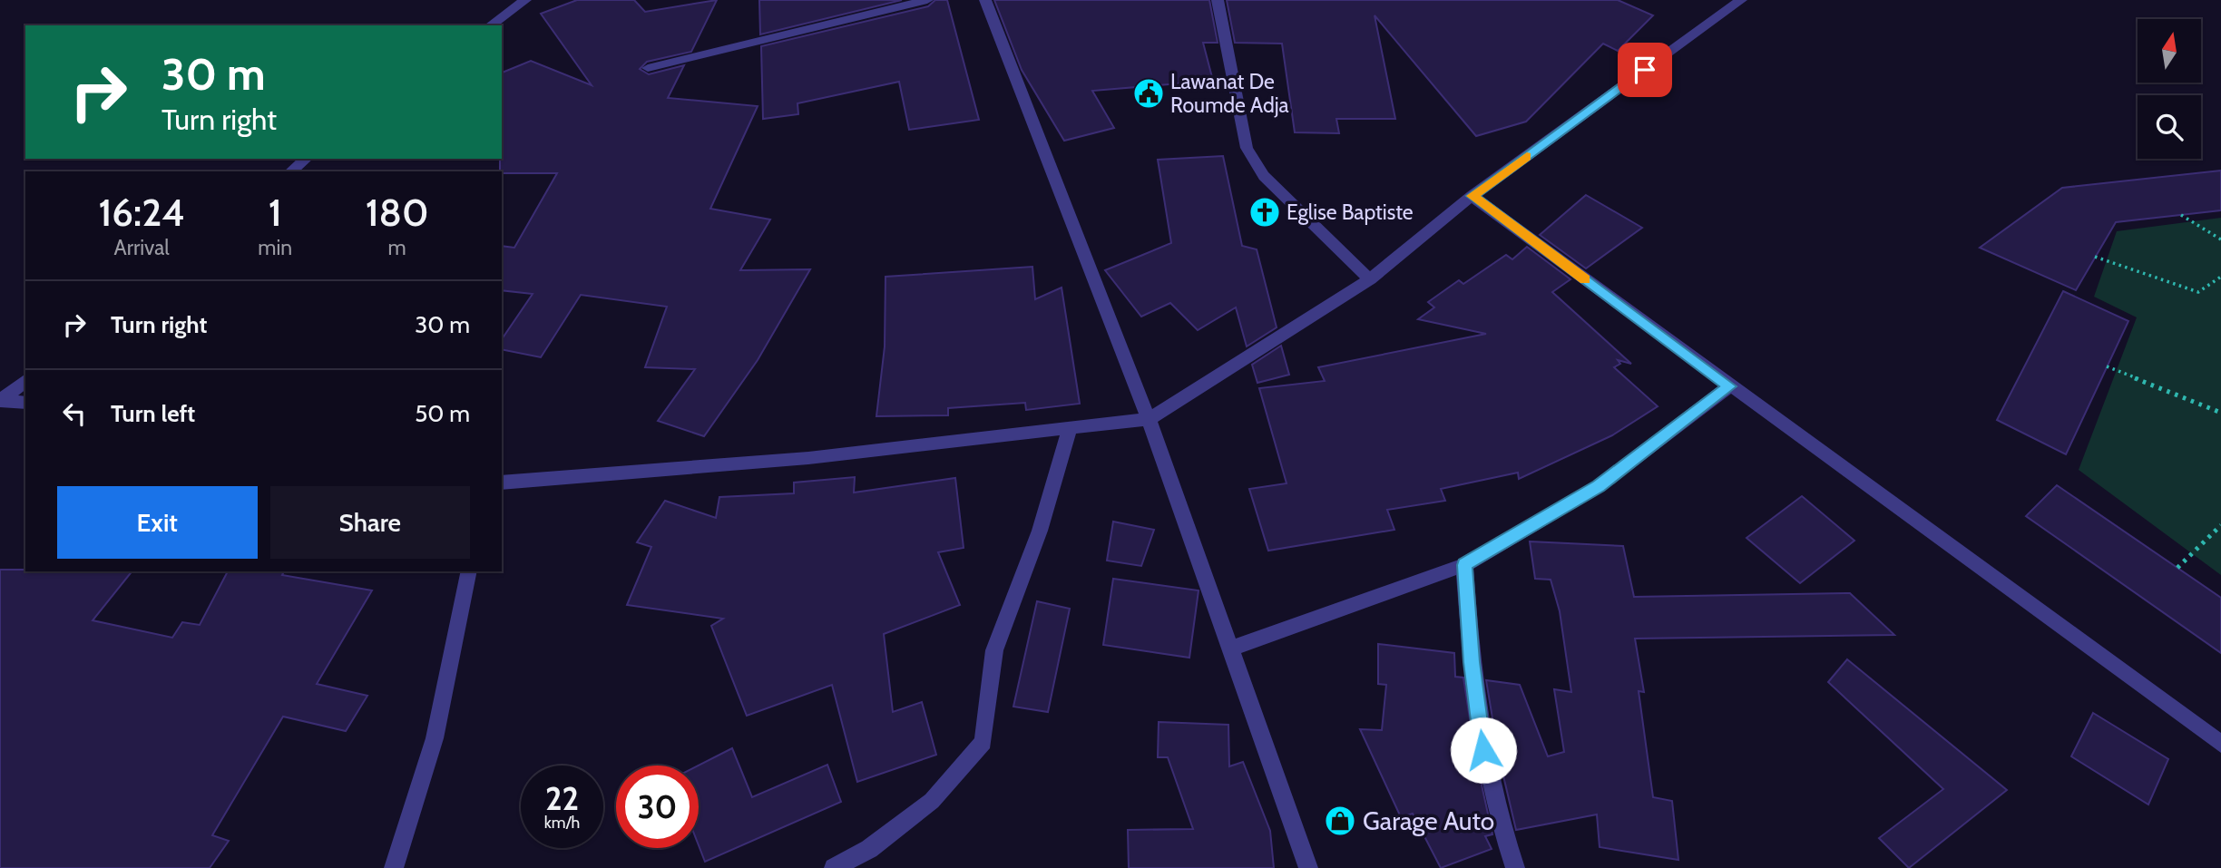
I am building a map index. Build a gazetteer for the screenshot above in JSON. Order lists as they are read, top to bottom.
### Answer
{
  "places": {
    "public building": ["Lawanat De Roumde Adja"],
    "church": ["Eglise Baptiste"],
    "shop": ["Garage Auto"]
  },
  "north": "top",
  "page": {
    "turn": ["30 m", "Turn right"],
    "eta": [
      "16:24",
      "Arrival",
      "1",
      "min",
      "180",
      "m"
    ],
    "list": [
      {
        "name": "Turn right",
        "value": "30 m"
      },
      {
        "name": "Turn left",
        "value": "50 m"
      }
    ],
    "buttons": ["Exit", "Share"],
    "speed": "22 km/h",
    "limit": "30"
  }
}
